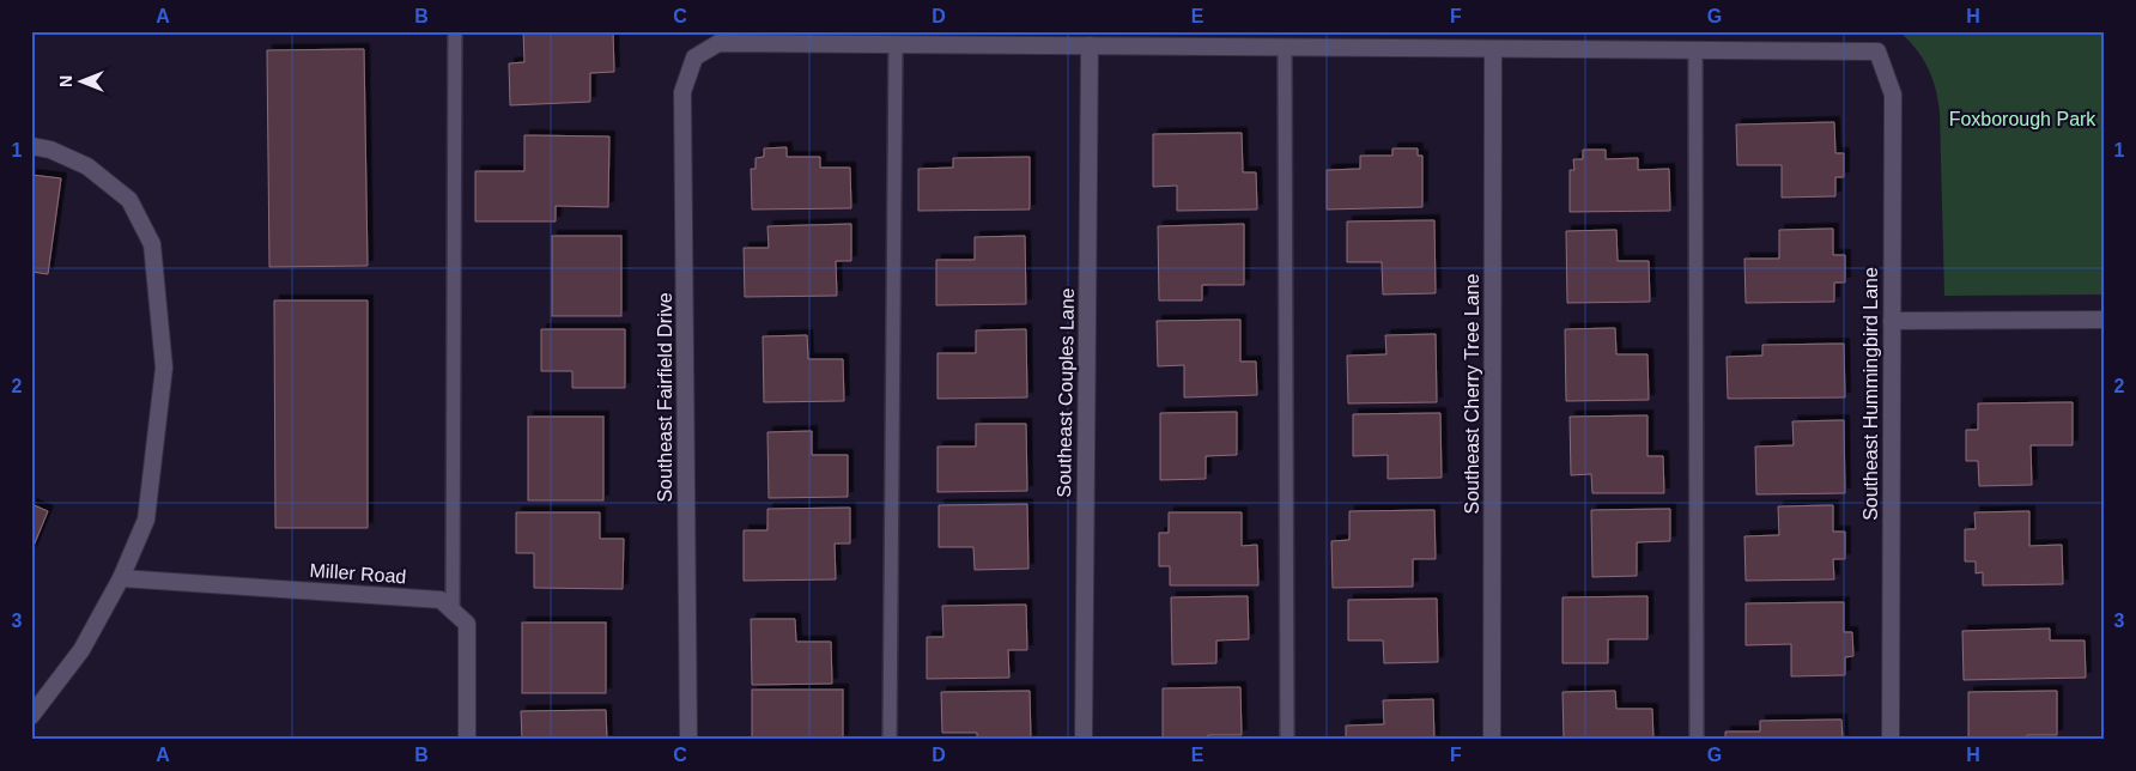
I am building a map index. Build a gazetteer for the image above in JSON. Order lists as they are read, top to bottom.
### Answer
{
  "streets": {
    "street": [
      "Southeast Couples Lane",
      "Southeast Cherry Tree Lane",
      "Southeast Hummingbird Lane",
      "Southeast Fairfield Drive",
      "Miller Road"
    ]
  },
  "parks": ["Foxborough Park"],
  "north": "left",
  "grid": {
    "columns": [
      "A",
      "B",
      "C",
      "D",
      "E",
      "F",
      "G",
      "H"
    ],
    "rows": ["1", "2", "3"]
  }
}
